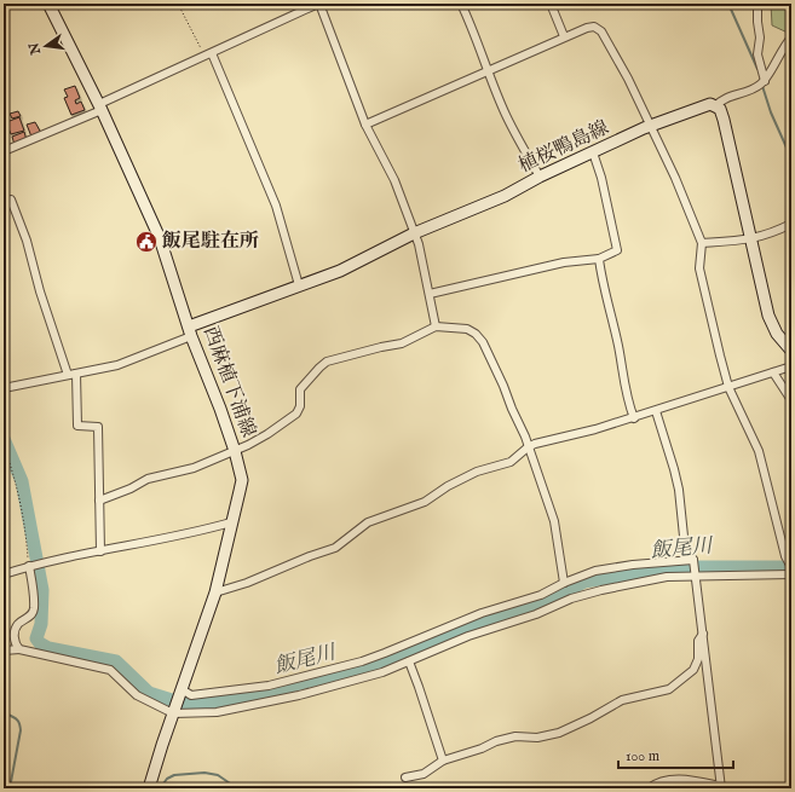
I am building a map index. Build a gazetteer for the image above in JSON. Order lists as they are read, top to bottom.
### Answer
{
  "streets": {
    "main road": ["植桜鴨島線", "西麻植下浦線"]
  },
  "crossings": [
    ["植桜鴨島線", "西麻植下浦線"]
  ],
  "water": ["飯尾川"],
  "places": {
    "public building": ["飯尾駐在所"]
  },
  "scale_bar": "100 m",
  "north": "left"
}
